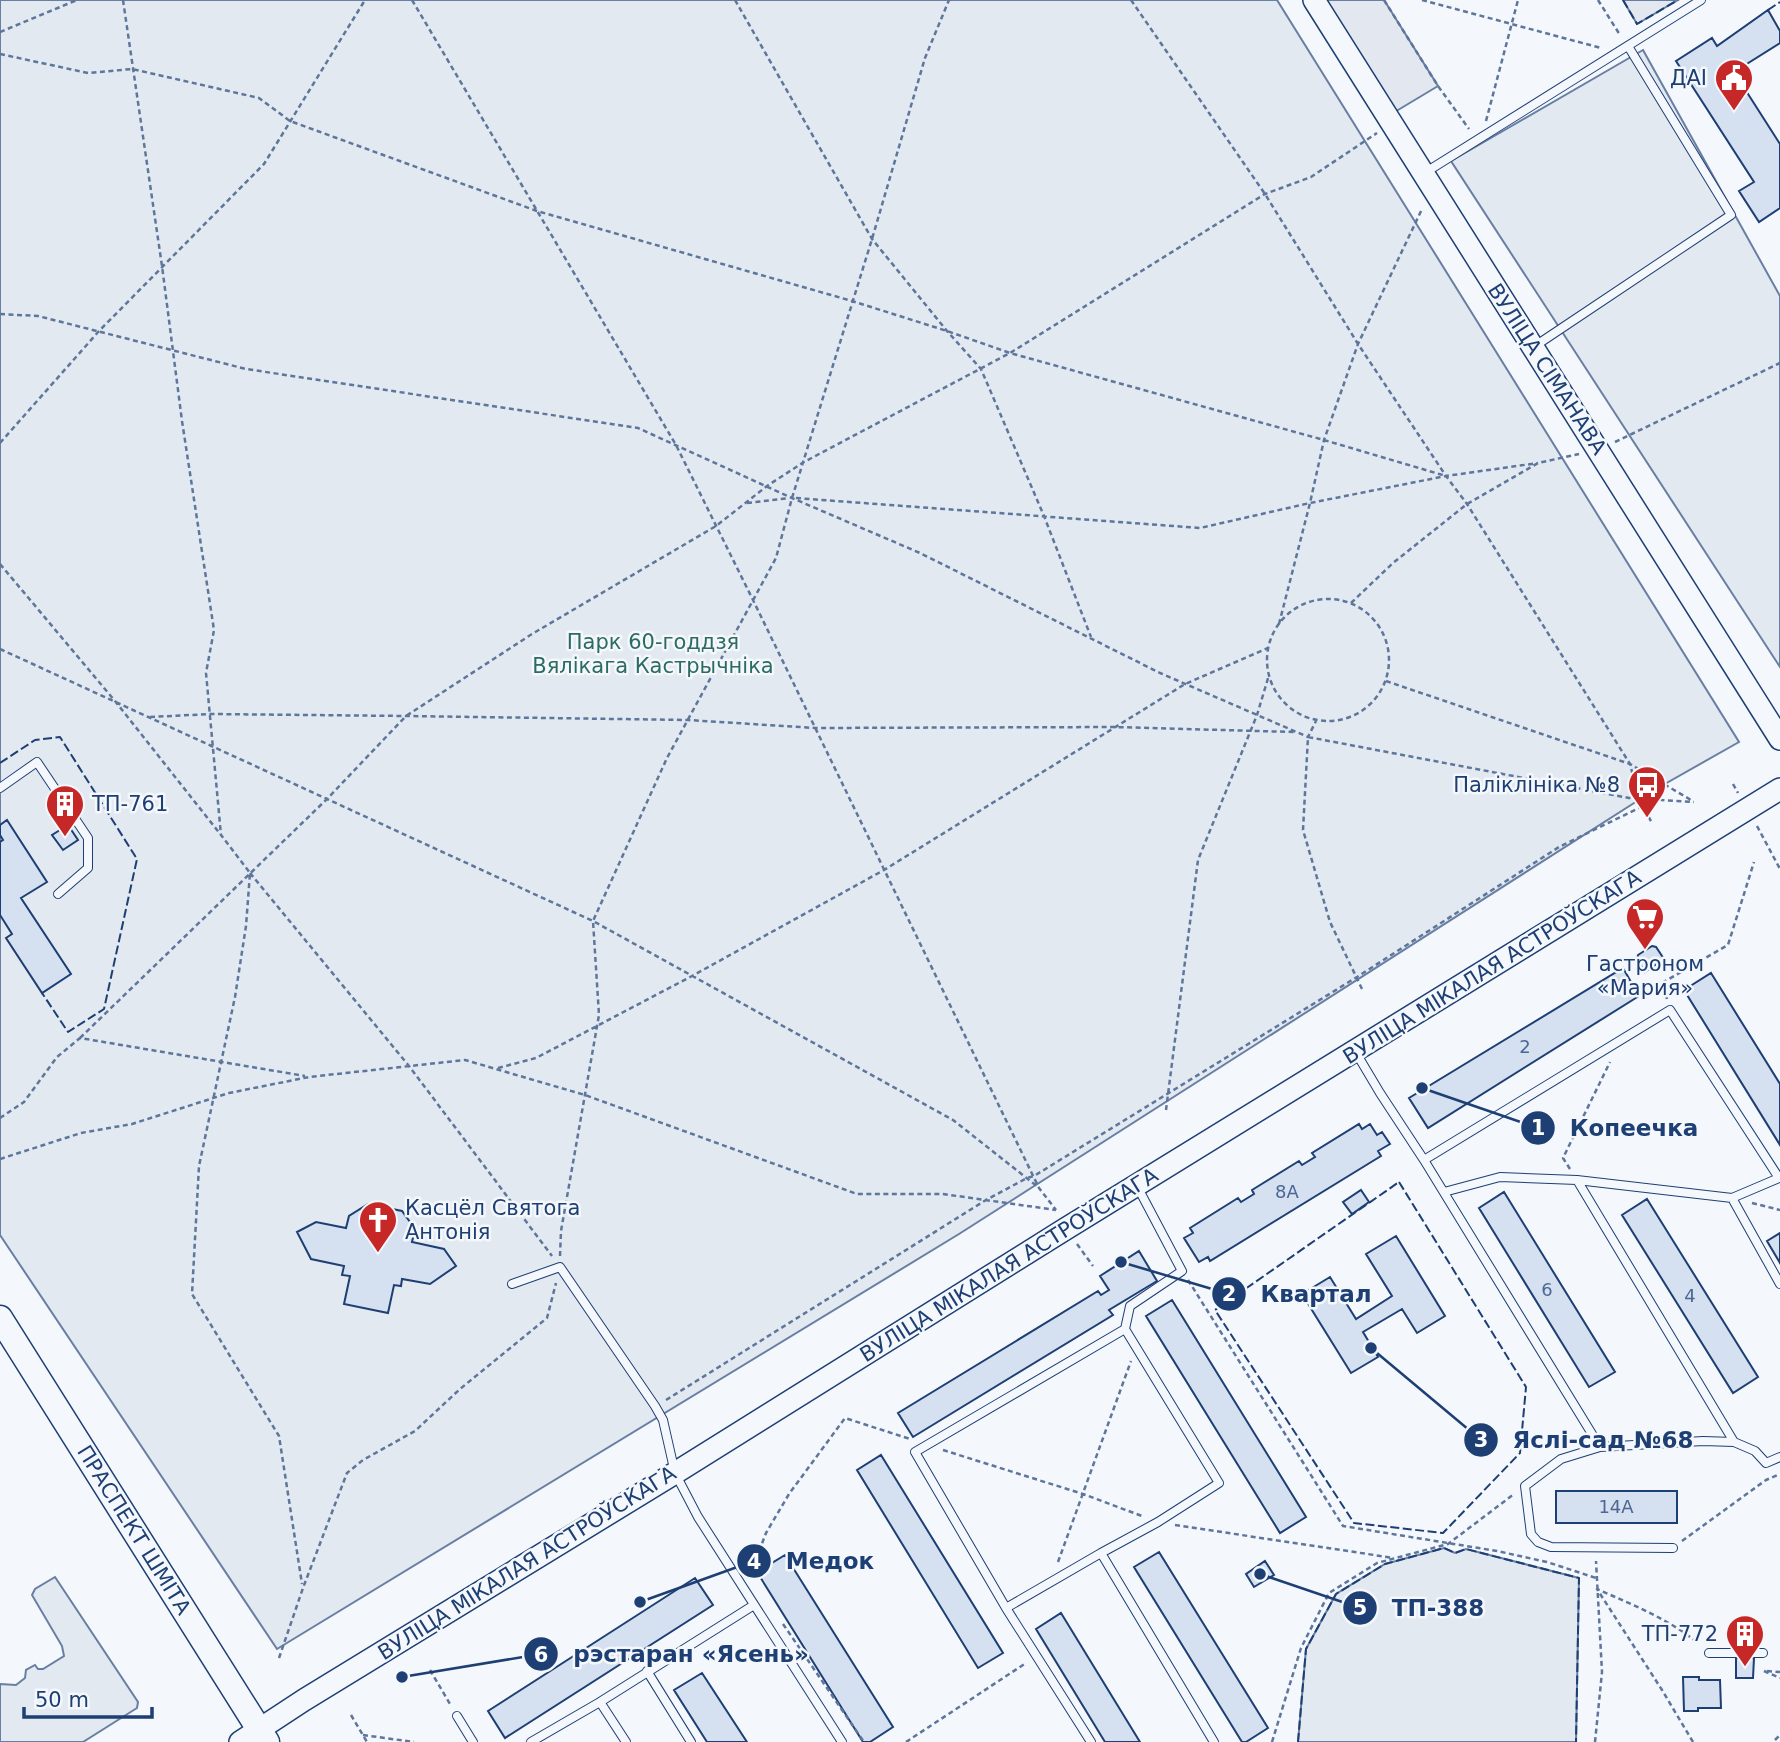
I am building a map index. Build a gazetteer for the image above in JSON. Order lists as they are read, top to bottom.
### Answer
{
  "streets": {
    "main road": ["ВУЛІЦА СІМАНАВА", "ВУЛІЦА МІКАЛАЯ АСТРОЎСКАГА", "ПРАСПЕКТ ШМІТА"]
  },
  "crossings": [
    ["ВУЛІЦА МІКАЛАЯ АСТРОЎСКАГА", "ПРАСПЕКТ ШМІТА"]
  ],
  "parks": ["Парк 60-годдзя Вялікага Кастрычніка"],
  "places": {
    "public building": ["ДАІ"],
    "bus stop": ["Паліклініка №8"],
    "building": ["ТП-761", "ТП-772"],
    "supermarket": ["Гастроном «Мария»"],
    "other": [
      "Копеечка",
      "Квартал",
      "Яслі-сад №68",
      "ТП-388",
      "Медок",
      "рэстаран «Ясень»"
    ],
    "church": ["Касцёл Святога Антонія"]
  },
  "house_numbers": [
    "2",
    "8А",
    "6",
    "4",
    "14А"
  ],
  "scale_bar": "50 m"
}
